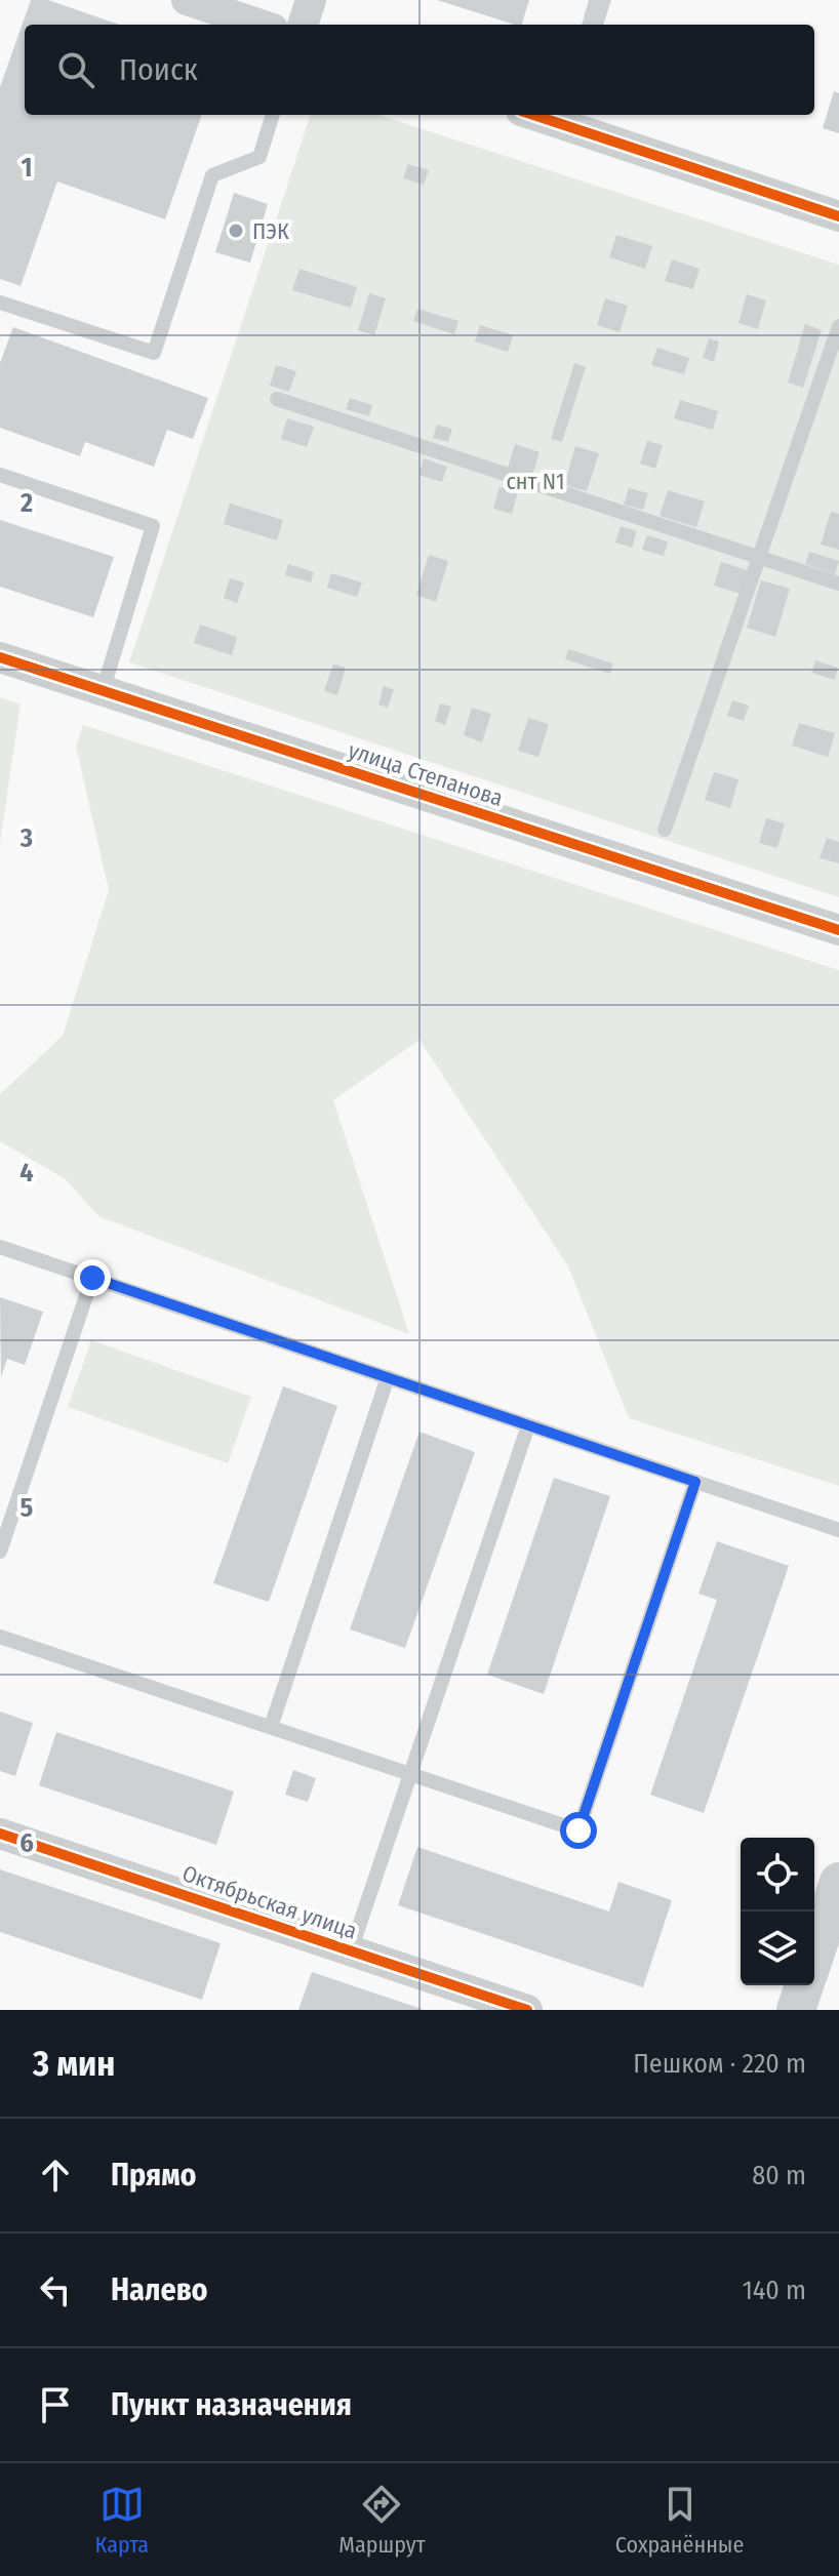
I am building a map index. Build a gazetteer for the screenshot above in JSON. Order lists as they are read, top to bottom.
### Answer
{
  "streets": {
    "street": ["улица Степанова", "Октябрьская улица"]
  },
  "parks": ["снт N1"],
  "places": ["ПЭК"],
  "page": {
    "search": "Поиск",
    "heading": ["3 мин", "Пешком · 220 m"],
    "list": [
      ["Прямо", "80 m"],
      ["Налево", "140 m"],
      "Пункт назначения"
    ],
    "nav": ["Карта", "Маршрут", "Сохранённые"]
  },
  "grid": {
    "rows": [
      "1",
      "2",
      "3",
      "4",
      "5",
      "6"
    ]
  }
}
